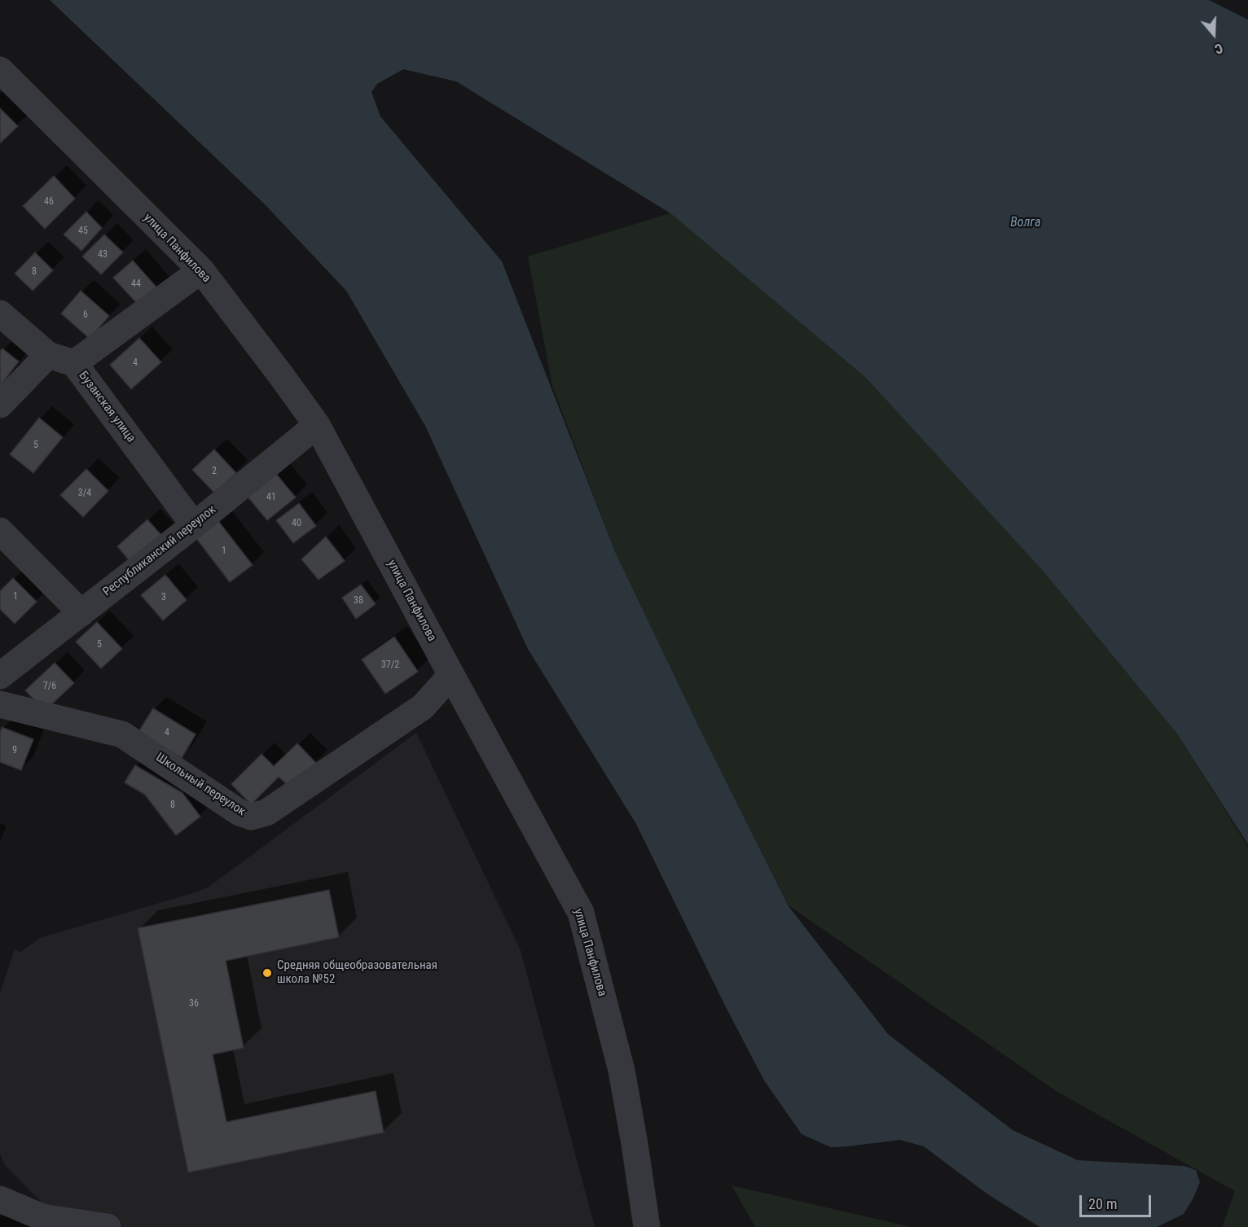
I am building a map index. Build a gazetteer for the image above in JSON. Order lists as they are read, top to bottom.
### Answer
{
  "streets": {
    "street": [
      "улица Панфилова",
      "Бузанская улица",
      "Республиканский переулок",
      "Школьный переулок"
    ]
  },
  "crossings": [
    ["улица Панфилова", "Республиканский переулок"],
    ["улица Панфилова", "Школьный переулок"],
    ["Бузанская улица", "Республиканский переулок"]
  ],
  "water": ["Волга"],
  "places": ["Средняя общеобразовательная школа №52"],
  "house_numbers": [
    "46",
    "45",
    "43",
    "8",
    "44",
    "6",
    "4",
    "5",
    "2",
    "3/4",
    "41",
    "40",
    "1",
    "1",
    "3",
    "38",
    "5",
    "37/2",
    "7/6",
    "4",
    "9",
    "8",
    "36"
  ],
  "scale_bar": "20 m",
  "north": "bottom"
}
